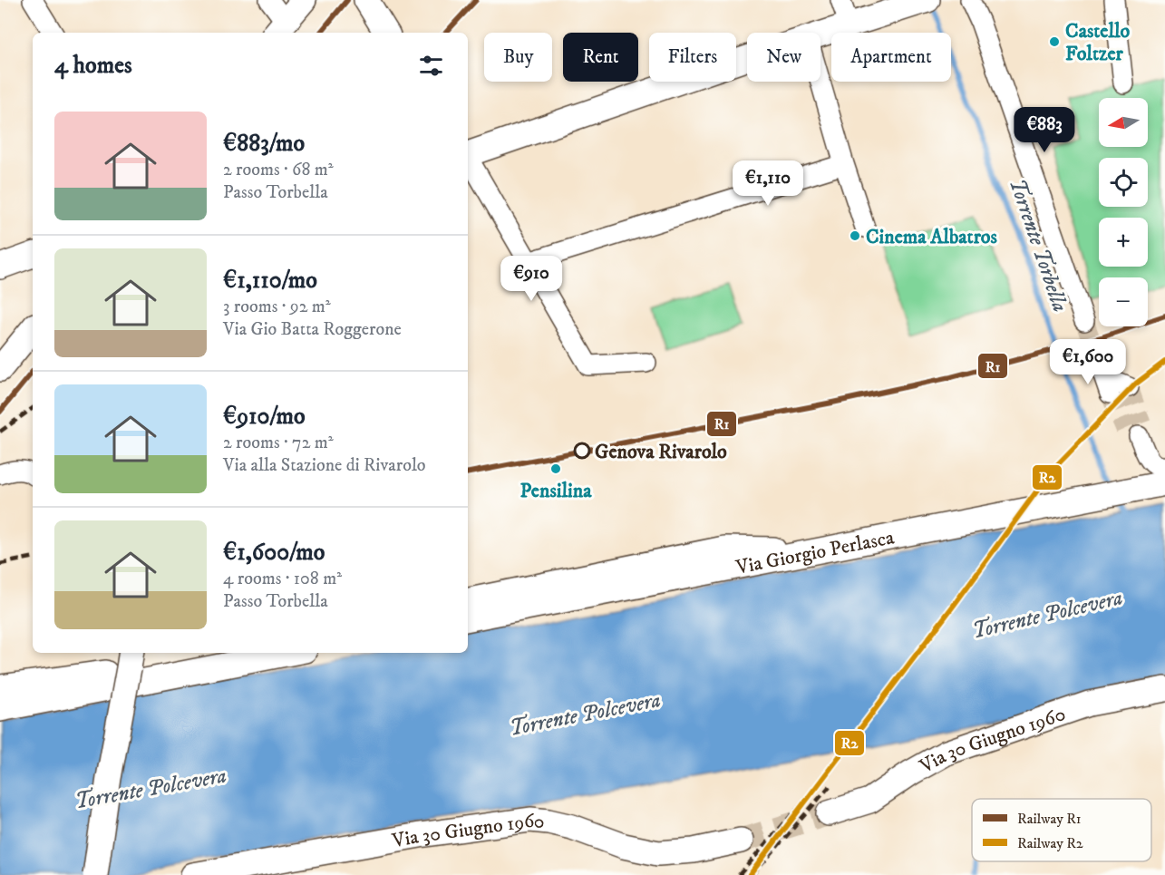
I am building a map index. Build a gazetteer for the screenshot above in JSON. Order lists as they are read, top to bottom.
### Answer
{
  "streets": {
    "main road": ["Via Giorgio Perlasca", "Via 30 Giugno 1960"]
  },
  "water": ["Torrente Torbella", "Torrente Polcevera"],
  "places": [
    "Castello Foltzer",
    "Cinema Albatros",
    "Genova Rivarolo",
    "Pensilina"
  ],
  "lines": ["rail line R1", "rail line R2"],
  "legend": ["Railway R1", "Railway R2"],
  "north": "left",
  "page": {
    "chip": [
      "Buy",
      "Rent",
      "Filters",
      "New",
      "Apartment"
    ],
    "heading": "4 homes",
    "map_buttons": ["+", "−"],
    "list": [
      {
        "name": "€883/mo",
        "note": "2 rooms · 68 m² · Passo Torbella"
      },
      {
        "name": "€1,110/mo",
        "note": "3 rooms · 92 m² · Via Gio Batta Roggerone"
      },
      {
        "name": "€910/mo",
        "note": "2 rooms · 72 m² · Via alla Stazione di Rivarolo"
      },
      {
        "name": "€1,600/mo",
        "note": "4 rooms · 108 m² · Passo Torbella"
      }
    ],
    "price": [
      "€883",
      "€1,110",
      "€910",
      "€1,600"
    ]
  }
}
